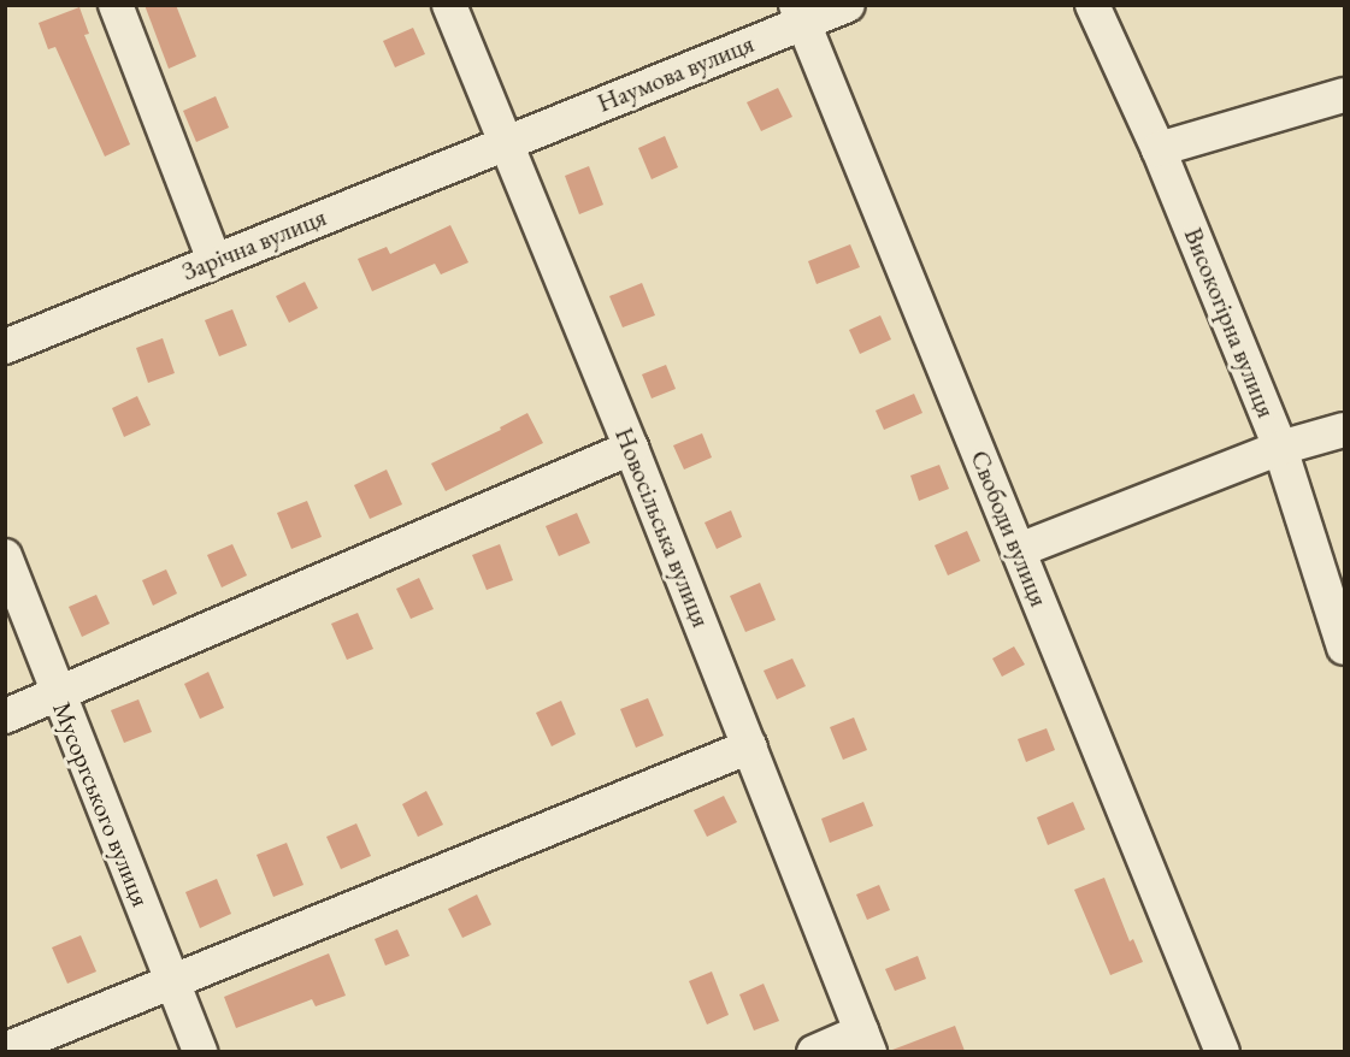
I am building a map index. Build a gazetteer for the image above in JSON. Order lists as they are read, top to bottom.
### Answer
{
  "streets": {
    "street": [
      "Наумова вулиця",
      "Зарічна вулиця",
      "Високогірна вулиця",
      "Новосільська вулиця",
      "Свободи вулиця",
      "Мусоргського вулиця"
    ]
  },
  "crossings": [
    ["Наумова вулиця", "Зарічна вулиця"],
    ["Наумова вулиця", "Новосільська вулиця"],
    ["Наумова вулиця", "Свободи вулиця"],
    ["Зарічна вулиця", "Новосільська вулиця"]
  ]
}
